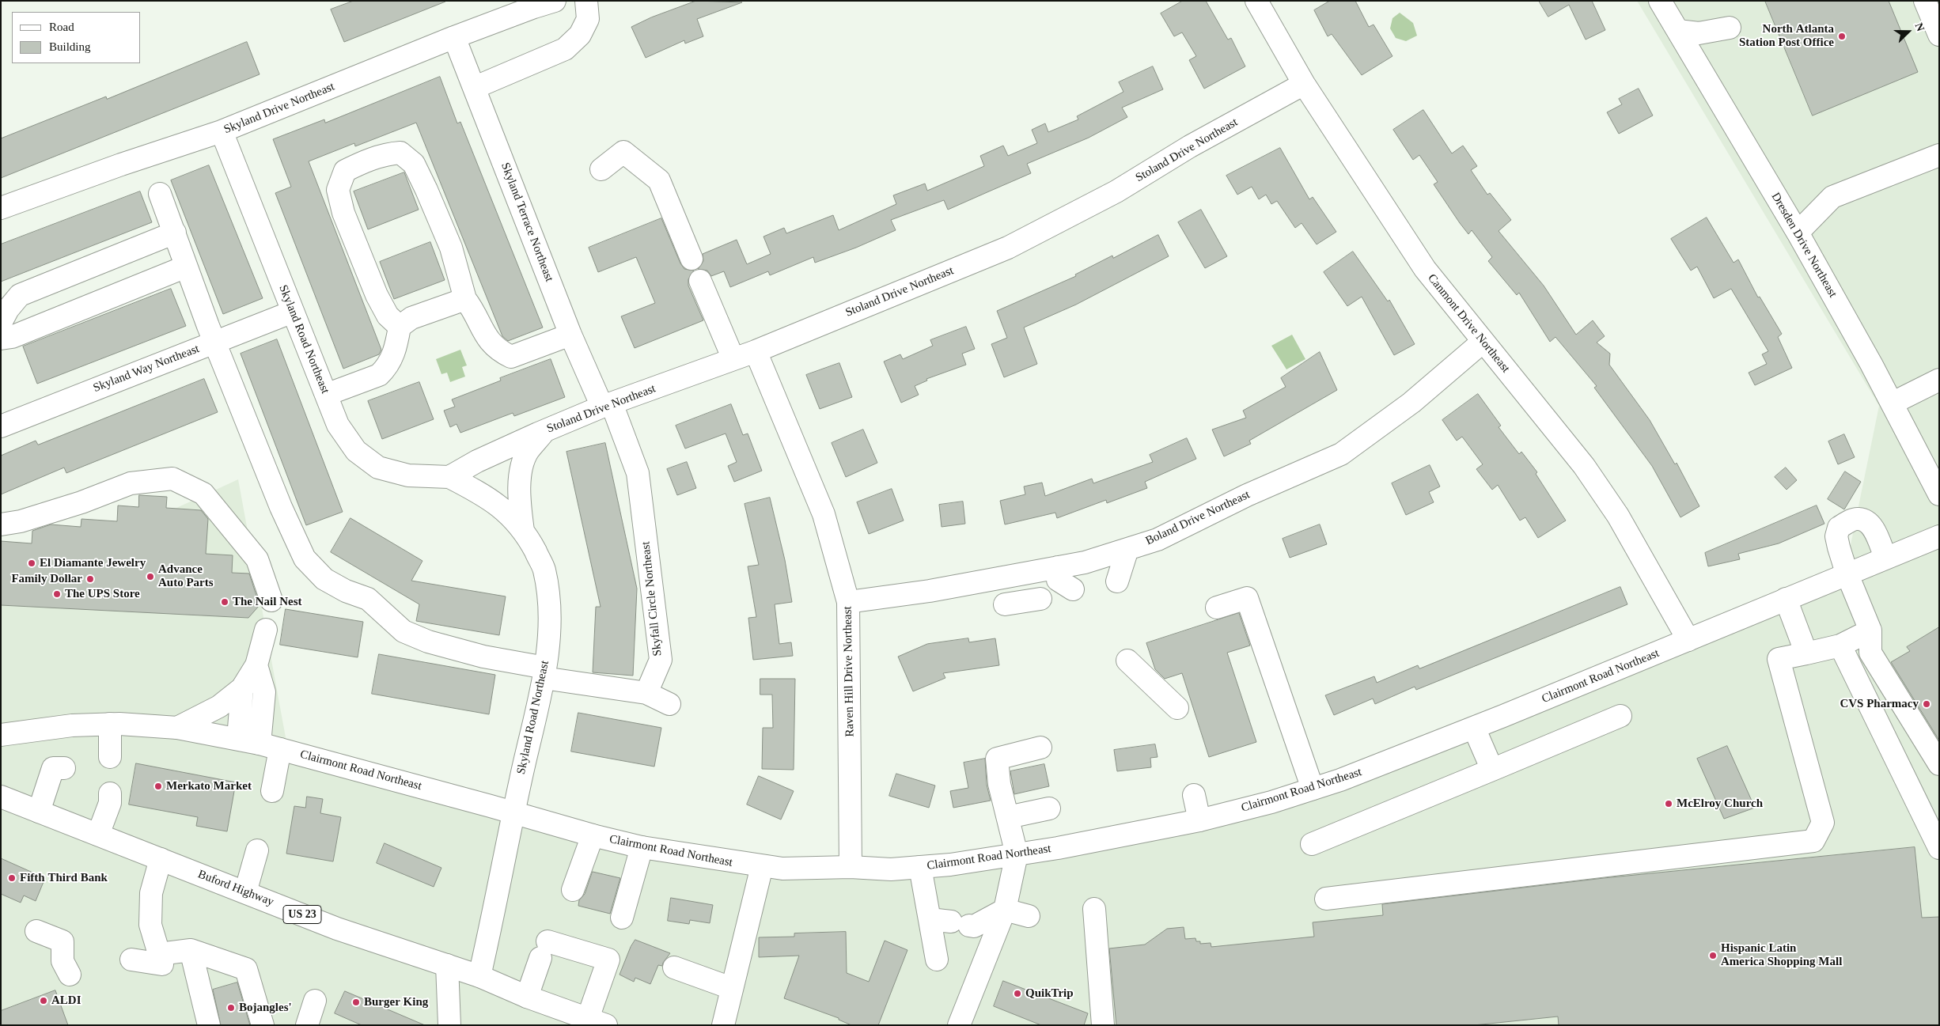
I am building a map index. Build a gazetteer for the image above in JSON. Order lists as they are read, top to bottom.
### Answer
{
  "streets": {
    "street": [
      "Skyland Drive Northeast",
      "Stoland Drive Northeast",
      "Skyland Terrace Northeast",
      "Dresden Drive Northeast",
      "Canmont Drive Northeast",
      "Skyland Road Northeast",
      "Skyland Way Northeast",
      "Boland Drive Northeast",
      "Skyfall Circle Northeast",
      "Raven Hill Drive Northeast",
      "Clairmont Road Northeast",
      "Buford Highway",
      "US 23"
    ]
  },
  "crossings": [
    ["Skyland Drive Northeast", "Skyland Terrace Northeast"],
    ["Skyland Drive Northeast", "Skyland Road Northeast"],
    ["Stoland Drive Northeast", "Skyland Terrace Northeast"],
    ["Stoland Drive Northeast", "Canmont Drive Northeast"],
    ["Stoland Drive Northeast", "Skyland Road Northeast"],
    ["Stoland Drive Northeast", "Skyfall Circle Northeast"],
    ["Stoland Drive Northeast", "Raven Hill Drive Northeast"],
    ["Skyland Terrace Northeast", "Skyfall Circle Northeast"],
    ["Canmont Drive Northeast", "Boland Drive Northeast"],
    ["Canmont Drive Northeast", "Clairmont Road Northeast"],
    ["Skyland Road Northeast", "Skyland Way Northeast"],
    ["Skyland Road Northeast", "Clairmont Road Northeast"],
    ["Skyland Road Northeast", "Buford Highway"],
    ["Boland Drive Northeast", "Raven Hill Drive Northeast"],
    ["Raven Hill Drive Northeast", "Clairmont Road Northeast"]
  ],
  "places": [
    "North Atlanta Station Post Office",
    "El Diamante Jewelry",
    "Advance Auto Parts",
    "Family Dollar",
    "The UPS Store",
    "The Nail Nest",
    "CVS Pharmacy",
    "Merkato Market",
    "McElroy Church",
    "Fifth Third Bank",
    "Hispanic Latin America Shopping Mall",
    "QuikTrip",
    "ALDI",
    "Burger King",
    "Bojangles'"
  ],
  "legend": ["Road", "Building"],
  "north": "right"
}
